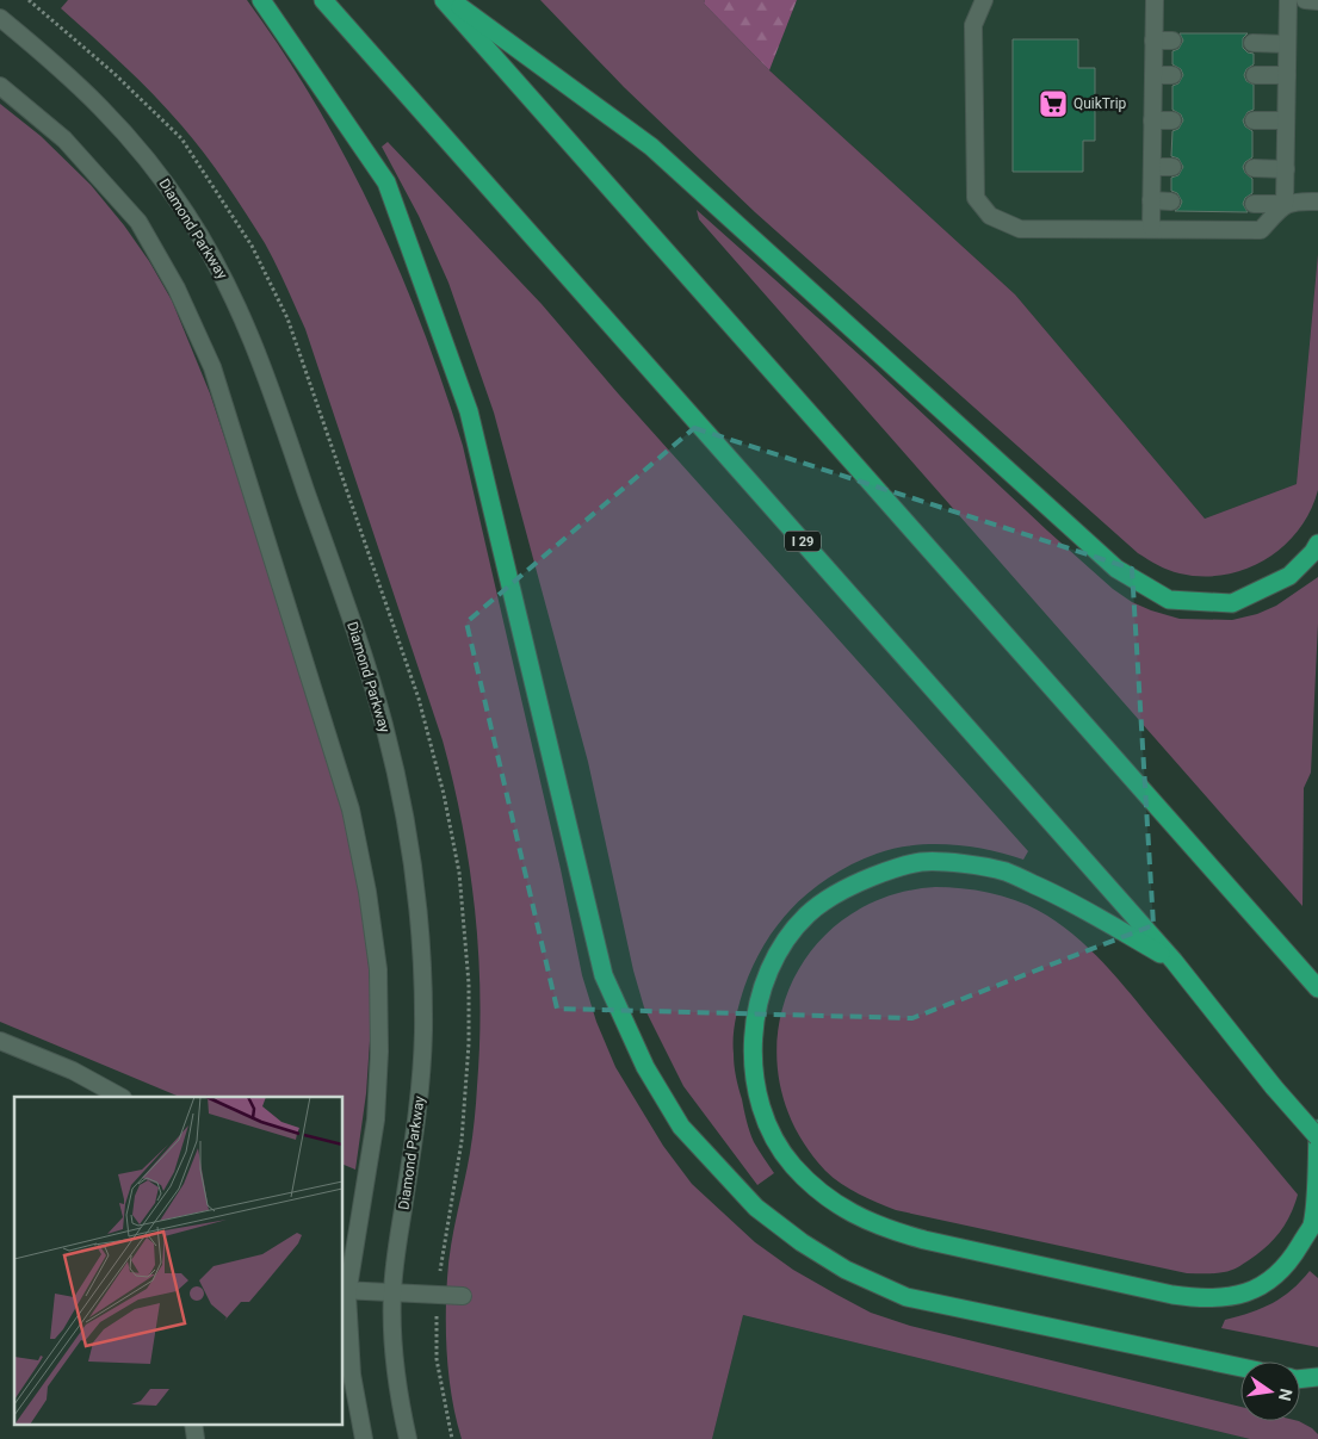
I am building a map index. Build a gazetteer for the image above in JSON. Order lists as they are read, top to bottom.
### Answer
{
  "streets": {
    "highway": ["I 29"],
    "street": ["Diamond Parkway"]
  },
  "places": {
    "supermarket": ["QuikTrip"]
  },
  "north": "right"
}
